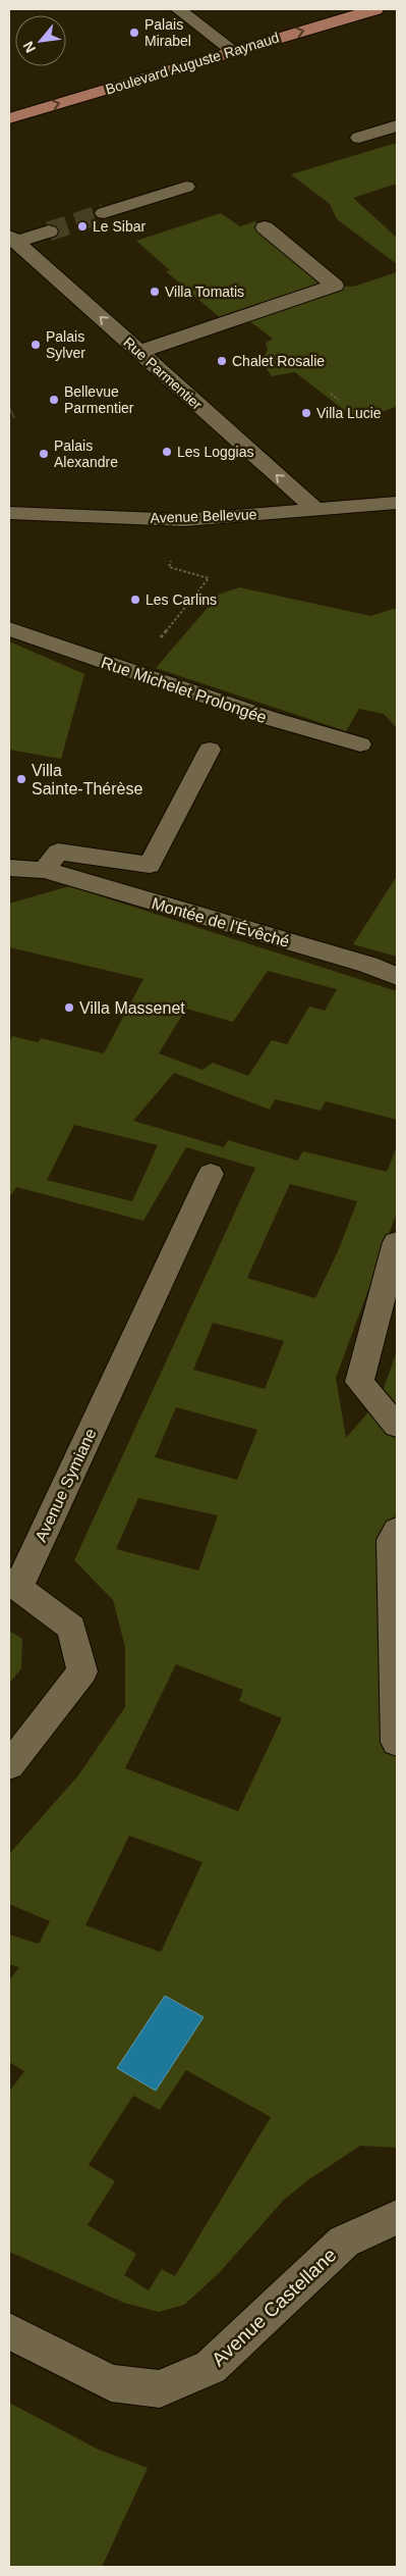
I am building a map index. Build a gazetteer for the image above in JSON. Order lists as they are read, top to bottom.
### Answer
{
  "streets": {
    "main road": ["Boulevard Auguste Raynaud"],
    "street": [
      "Rue Parmentier",
      "Avenue Bellevue",
      "Rue Michelet Prolongée",
      "Montée de l'Évêché",
      "Avenue Symiane",
      "Avenue Castellane"
    ]
  },
  "crossings": [
    ["Rue Parmentier", "Avenue Bellevue"]
  ],
  "one_way": ["Boulevard Auguste Raynaud", "Rue Parmentier"],
  "places": [
    "Palais Mirabel",
    "Le Sibar",
    "Villa Tomatis",
    "Palais Sylver",
    "Chalet Rosalie",
    "Bellevue Parmentier",
    "Villa Lucie",
    "Les Loggias",
    "Palais Alexandre",
    "Les Carlins",
    "Villa Sainte-Thérèse",
    "Villa Massenet"
  ],
  "north": "bottom left"
}
